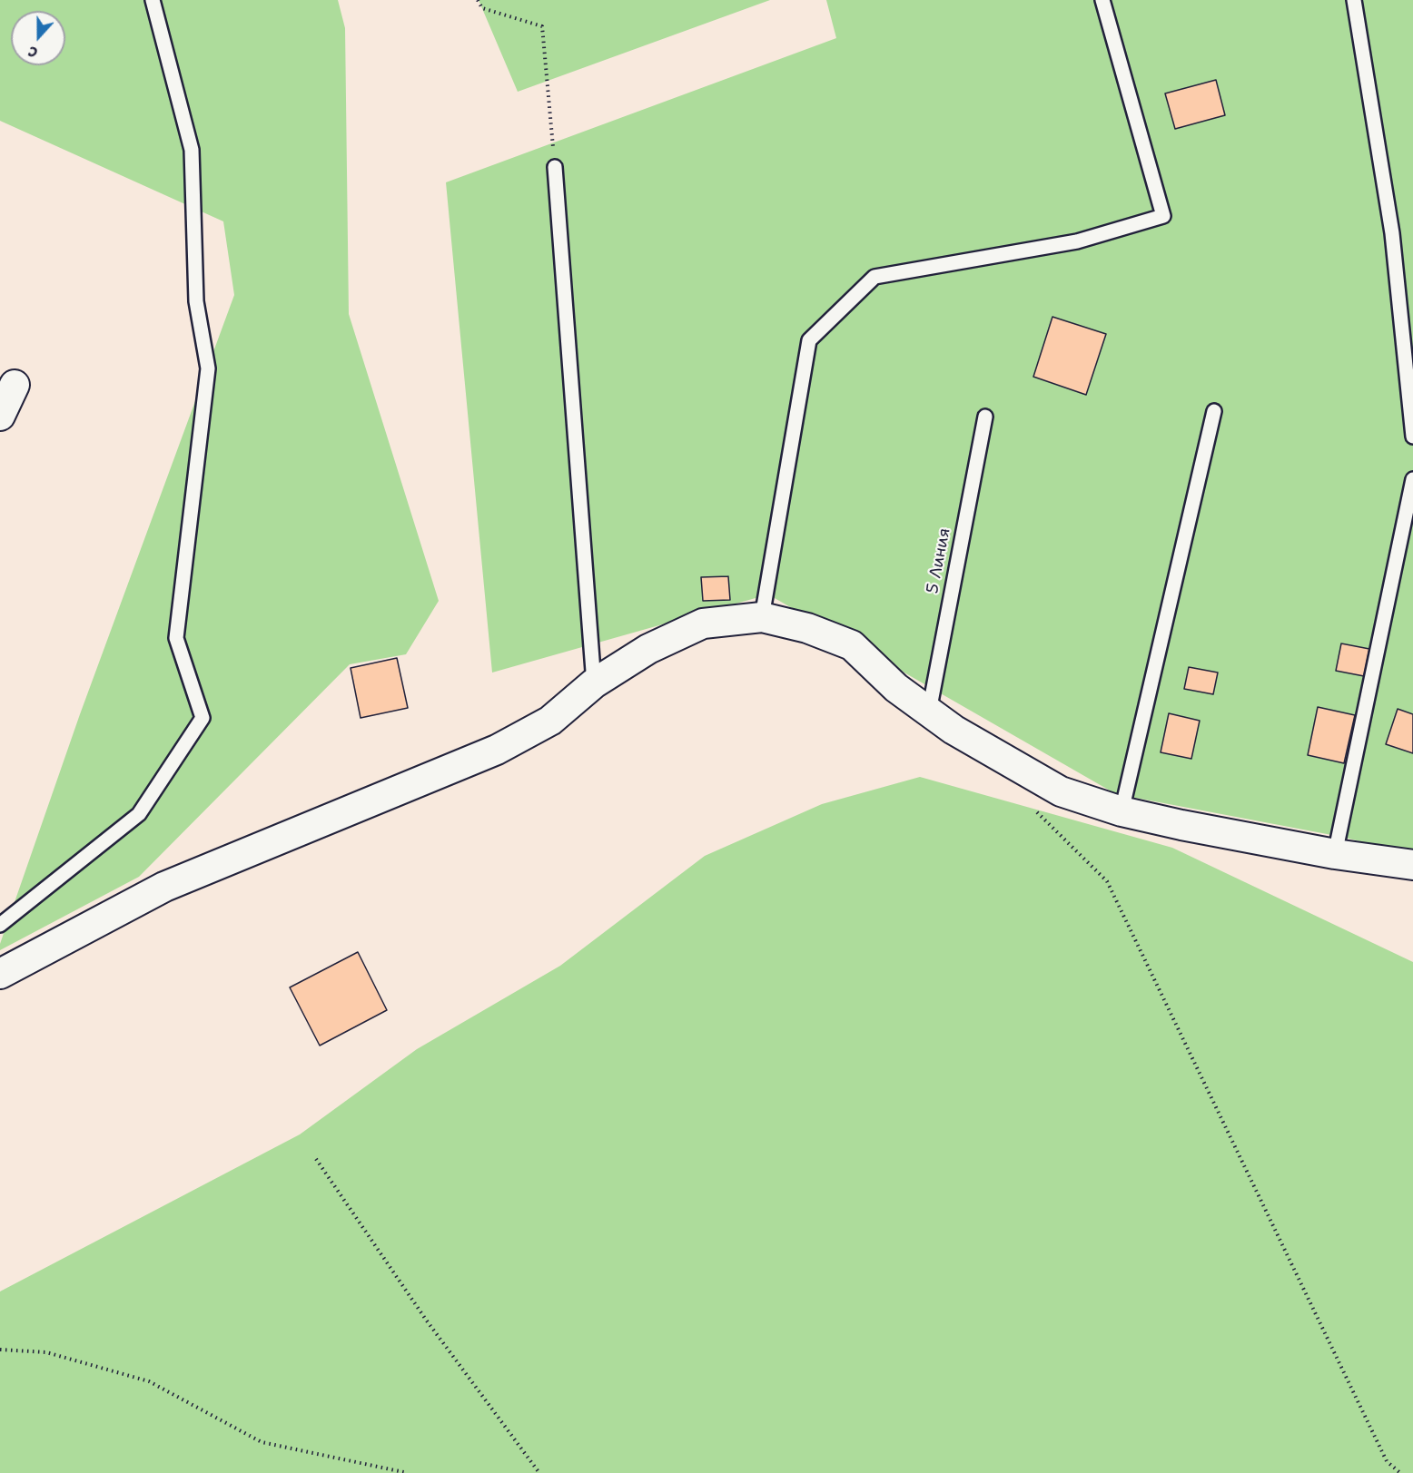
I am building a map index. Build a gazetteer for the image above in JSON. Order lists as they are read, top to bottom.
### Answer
{
  "streets": {
    "lane": ["5 Линия"]
  },
  "north": "bottom"
}
